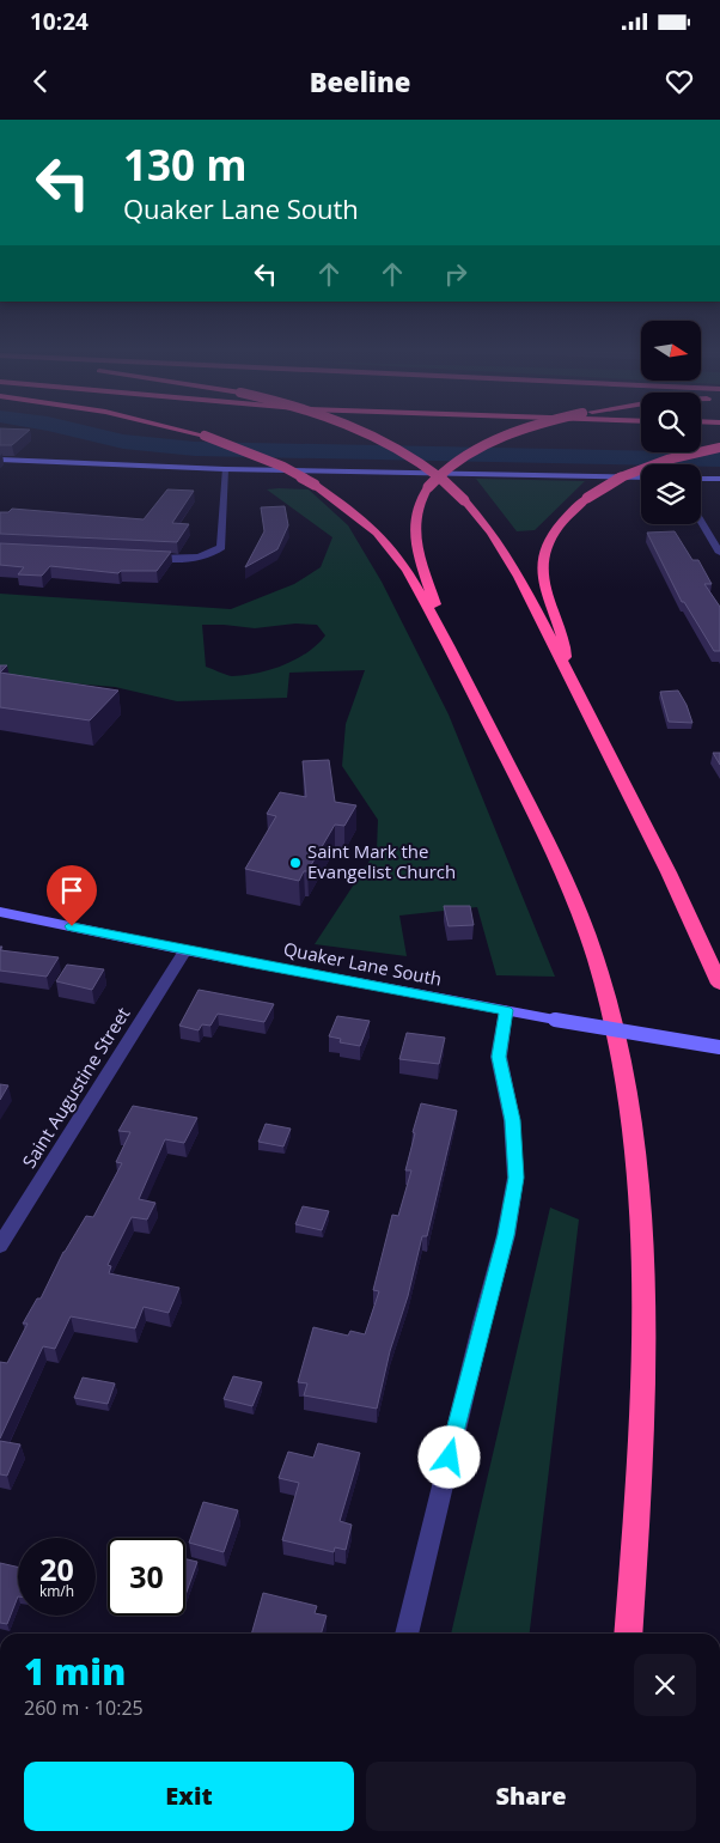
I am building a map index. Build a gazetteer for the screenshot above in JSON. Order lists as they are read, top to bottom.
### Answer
{
  "streets": {
    "main road": ["Quaker Lane South"],
    "street": ["Saint Augustine Street"]
  },
  "crossings": [
    ["Quaker Lane South", "Saint Augustine Street"]
  ],
  "places": ["Saint Mark the Evangelist Church"],
  "north": "right",
  "page": {
    "status": "10:24",
    "header": "Beeline",
    "turn": ["130 m", "Quaker Lane South"],
    "speed": "20 km/h",
    "limit": "30",
    "heading": ["1 min", "260 m · 10:25"],
    "buttons": ["Exit", "Share"]
  }
}
